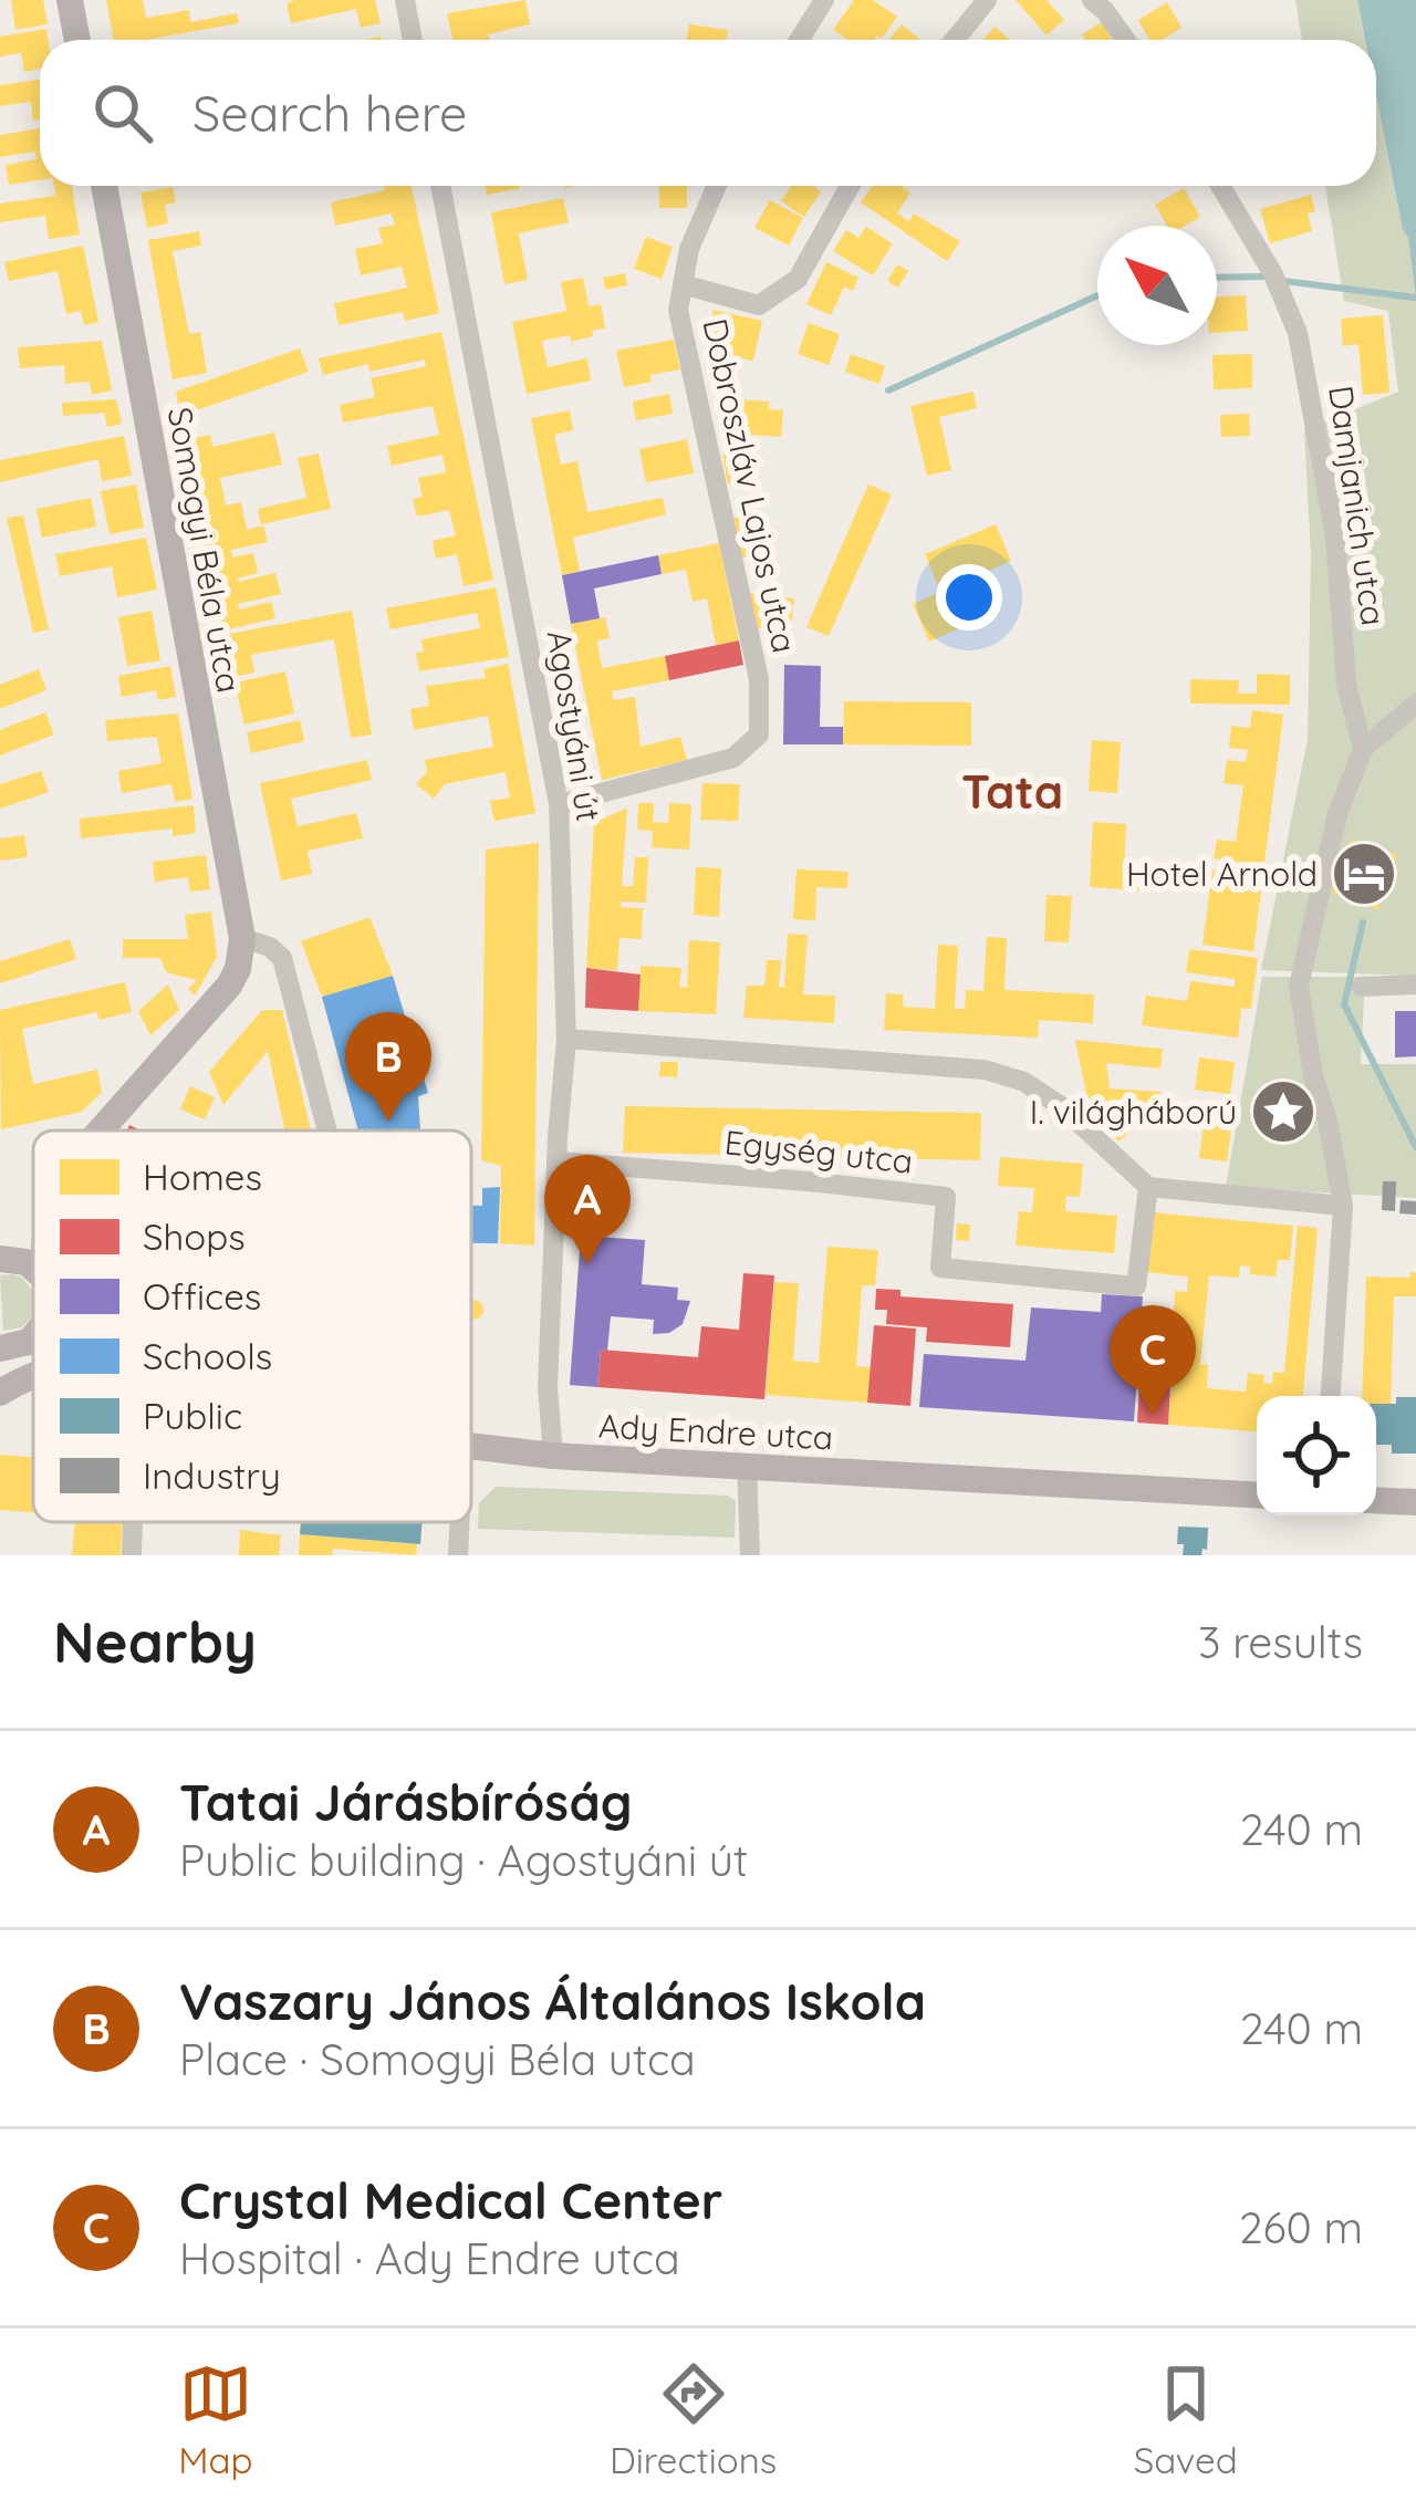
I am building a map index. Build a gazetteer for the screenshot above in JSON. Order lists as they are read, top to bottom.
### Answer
{
  "streets": {
    "main road": ["Somogyi Béla utca", "Ady Endre utca"],
    "street": [
      "Dobroszláv Lajos utca",
      "Damjanich utca",
      "Agostyáni út",
      "Egység utca"
    ]
  },
  "crossings": [
    ["Dobroszláv Lajos utca", "Agostyáni út"],
    ["Agostyáni út", "Egység utca"],
    ["Agostyáni út", "Ady Endre utca"]
  ],
  "districts": ["Tata"],
  "places": {
    "hotel": ["Hotel Arnold"],
    "place": ["I. világháború"]
  },
  "legend": [
    "Homes",
    "Shops",
    "Offices",
    "Schools",
    "Public",
    "Industry"
  ],
  "north": "top left",
  "page": {
    "search": "Search here",
    "pins": ["B", "A", "C"],
    "heading": ["Nearby", "3 results"],
    "list": [
      {
        "mark": "A",
        "name": "Tatai Járásbíróság",
        "note": "Public building · Agostyáni út",
        "value": "240 m"
      },
      {
        "mark": "B",
        "name": "Vaszary János Általános Iskola",
        "note": "Place · Somogyi Béla utca",
        "value": "240 m"
      },
      {
        "mark": "C",
        "name": "Crystal Medical Center",
        "note": "Hospital · Ady Endre utca",
        "value": "260 m"
      }
    ],
    "nav": ["Map", "Directions", "Saved"]
  }
}
